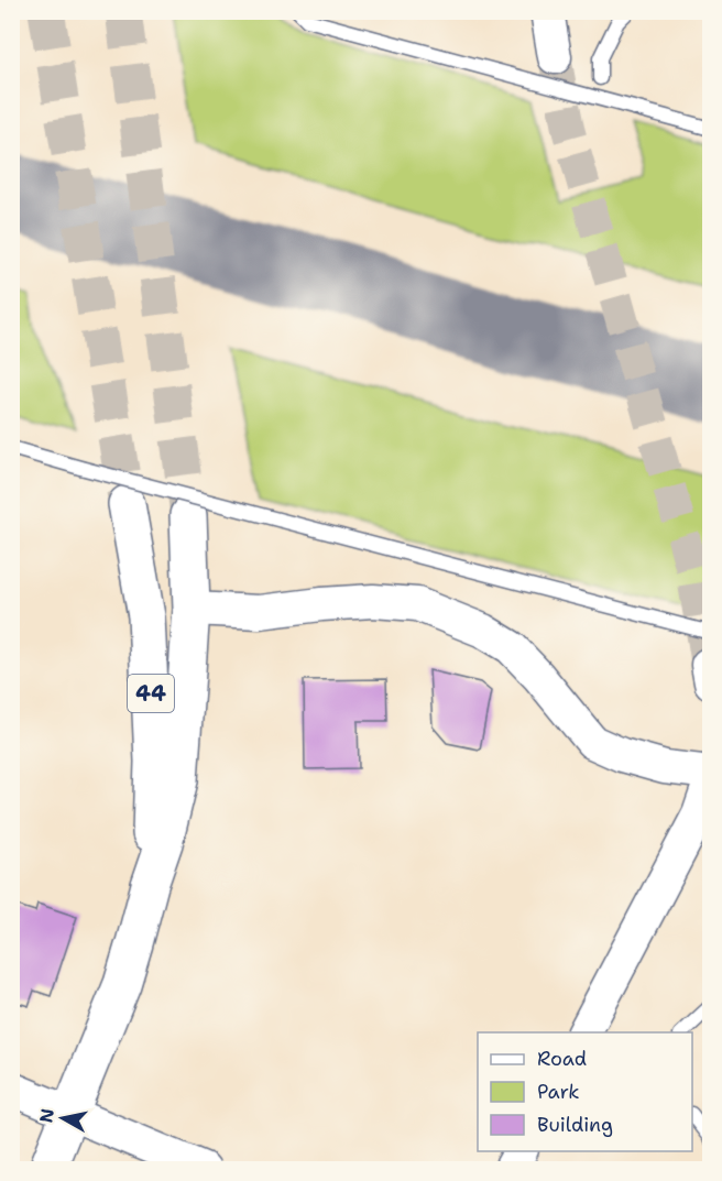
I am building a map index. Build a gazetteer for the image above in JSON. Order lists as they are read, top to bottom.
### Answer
{
  "streets": {
    "main road": ["44"]
  },
  "legend": ["Road", "Park", "Building"],
  "north": "left"
}
